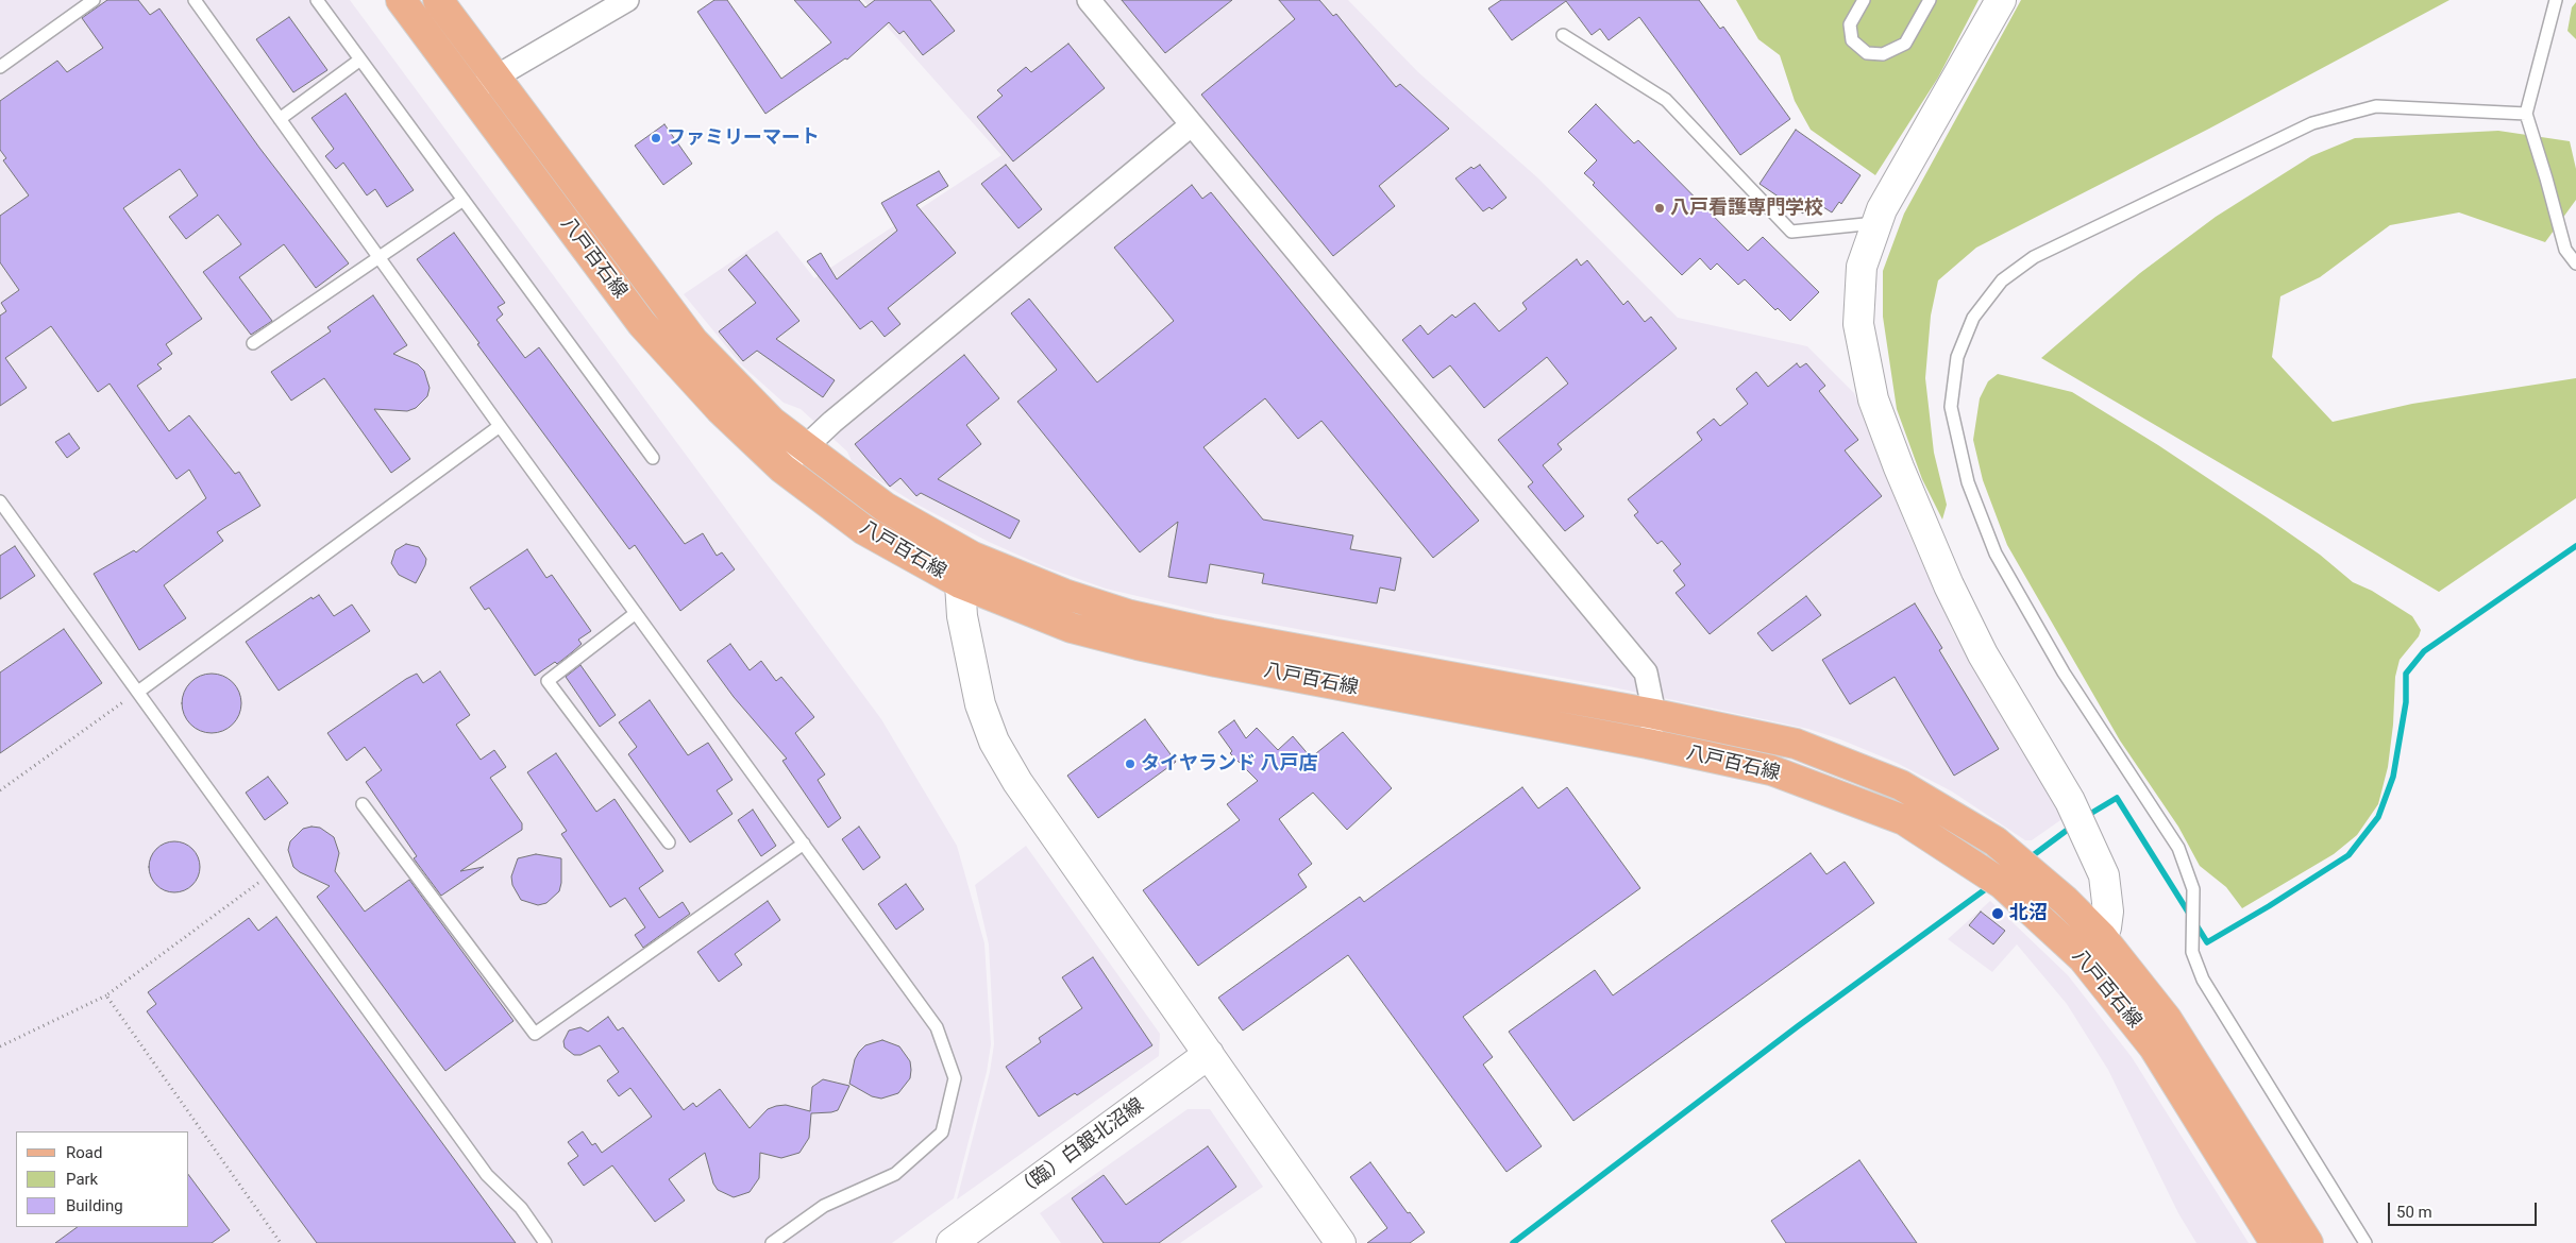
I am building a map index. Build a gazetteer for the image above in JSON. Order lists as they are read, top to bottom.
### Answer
{
  "streets": {
    "main road": ["八戸百石線"],
    "street": ["（臨）白銀北沼線"]
  },
  "places": [
    "ファミリーマート",
    "八戸看護専門学校",
    "タイヤランド 八戸店",
    "北沼"
  ],
  "legend": ["Road", "Park", "Building"],
  "scale_bar": "50 m"
}
